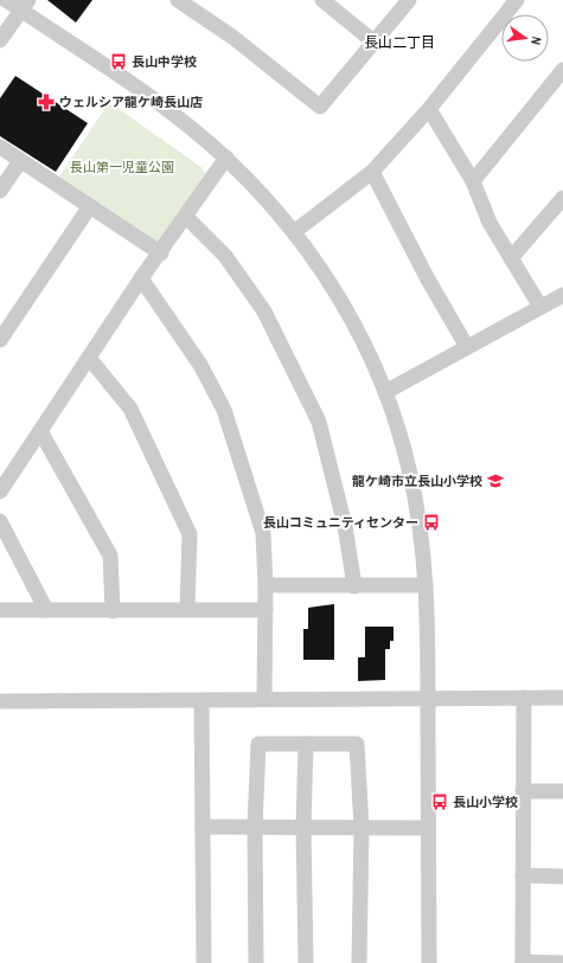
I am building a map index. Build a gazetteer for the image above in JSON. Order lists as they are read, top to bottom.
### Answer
{
  "districts": ["長山二丁目"],
  "parks": ["長山第一児童公園"],
  "places": {
    "bus stop": ["長山中学校", "長山コミュニティセンター", "長山小学校"],
    "pharmacy": ["ウェルシア龍ケ崎長山店"],
    "school or university": ["龍ケ崎市立長山小学校"]
  },
  "north": "right"
}
